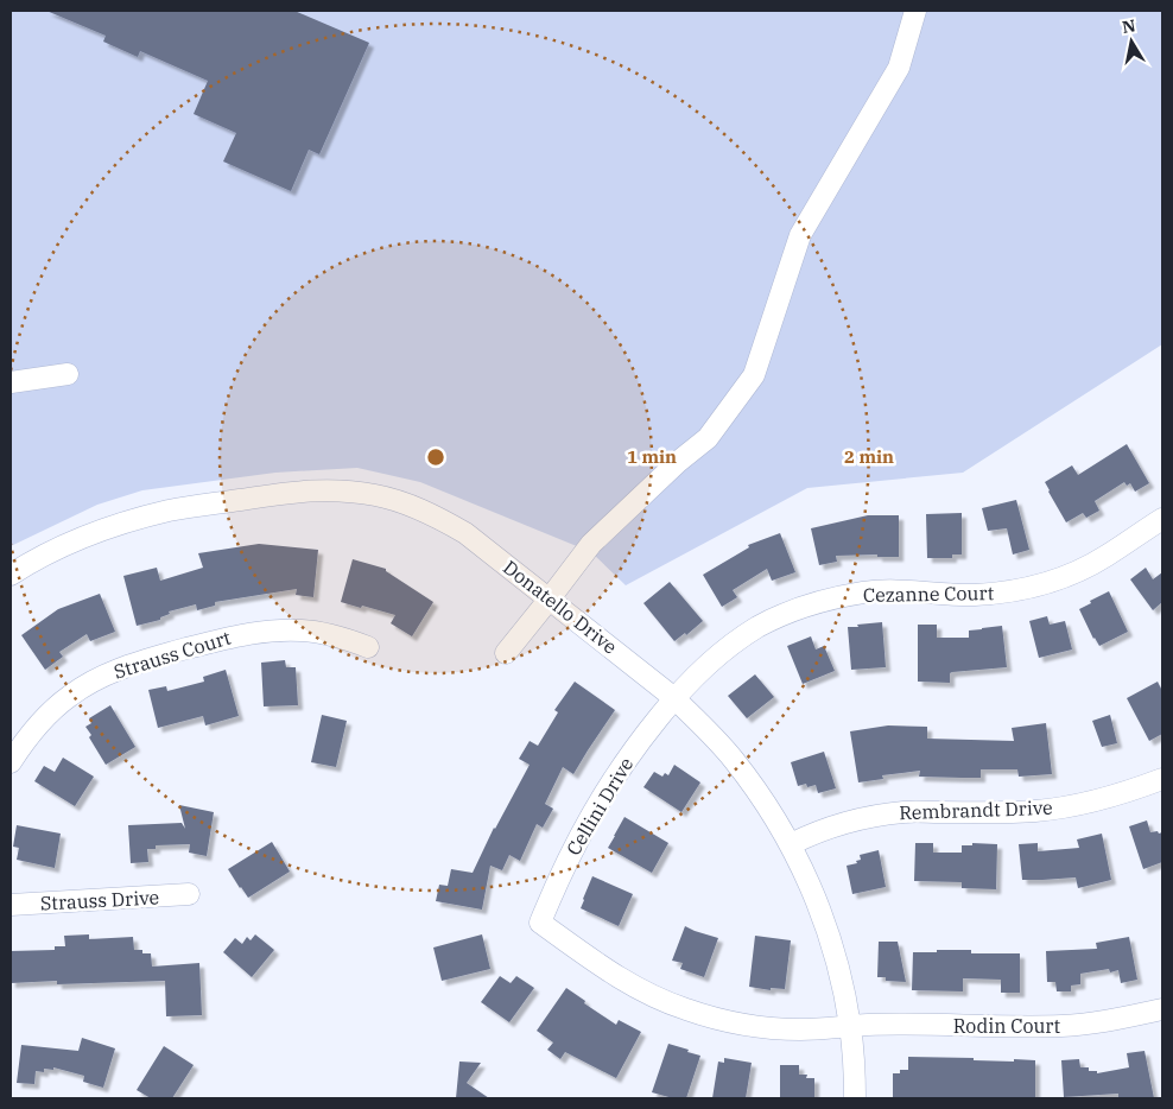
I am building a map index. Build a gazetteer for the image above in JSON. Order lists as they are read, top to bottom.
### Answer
{
  "streets": {
    "street": [
      "Cezanne Court",
      "Donatello Drive",
      "Strauss Court",
      "Cellini Drive",
      "Rembrandt Drive",
      "Strauss Drive",
      "Rodin Court"
    ]
  },
  "crossings": [
    ["Cezanne Court", "Donatello Drive"],
    ["Cezanne Court", "Cellini Drive"],
    ["Donatello Drive", "Cellini Drive"],
    ["Donatello Drive", "Rembrandt Drive"],
    ["Donatello Drive", "Rodin Court"],
    ["Cellini Drive", "Rodin Court"]
  ],
  "north": "top",
  "rings": ["1 min", "2 min"]
}
